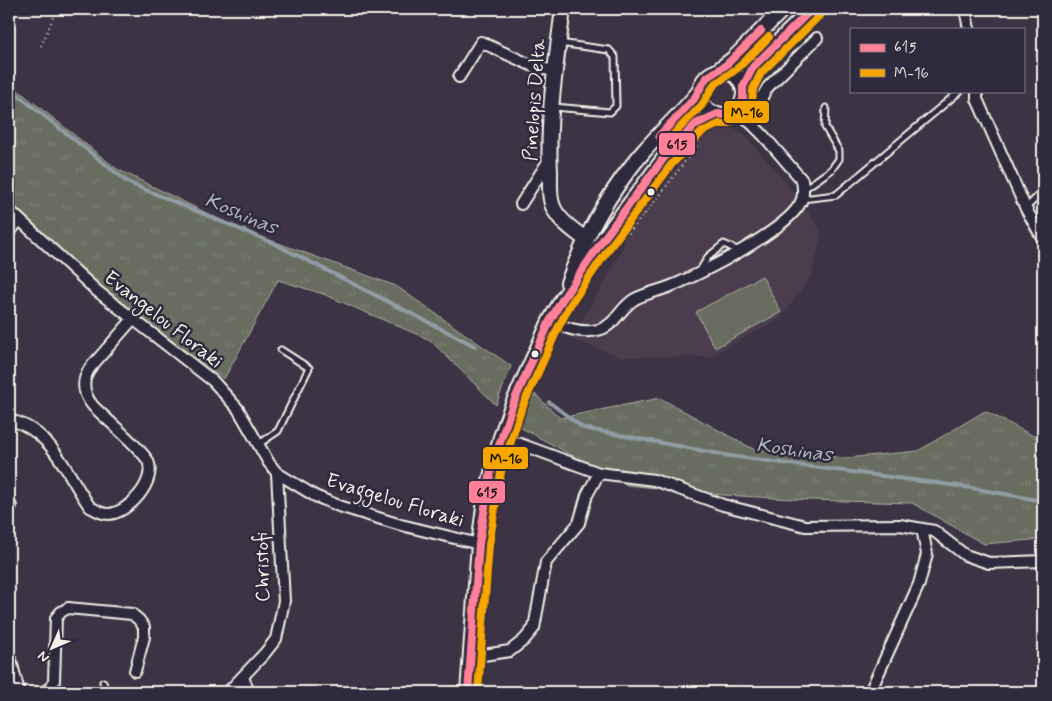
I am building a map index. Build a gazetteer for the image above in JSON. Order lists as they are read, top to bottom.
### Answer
{
  "streets": {
    "main road": ["Pinelopis Delta"],
    "street": ["Evangelou Floraki", "Evaggelou Floraki", "Christofi"]
  },
  "crossings": [
    ["Evangelou Floraki", "Evaggelou Floraki"],
    ["Evangelou Floraki", "Christofi"],
    ["Evaggelou Floraki", "Christofi"]
  ],
  "water": ["Koshinas"],
  "lines": ["transit line 615", "transit line M-16"],
  "legend": ["615", "M-16"],
  "north": "bottom left"
}
